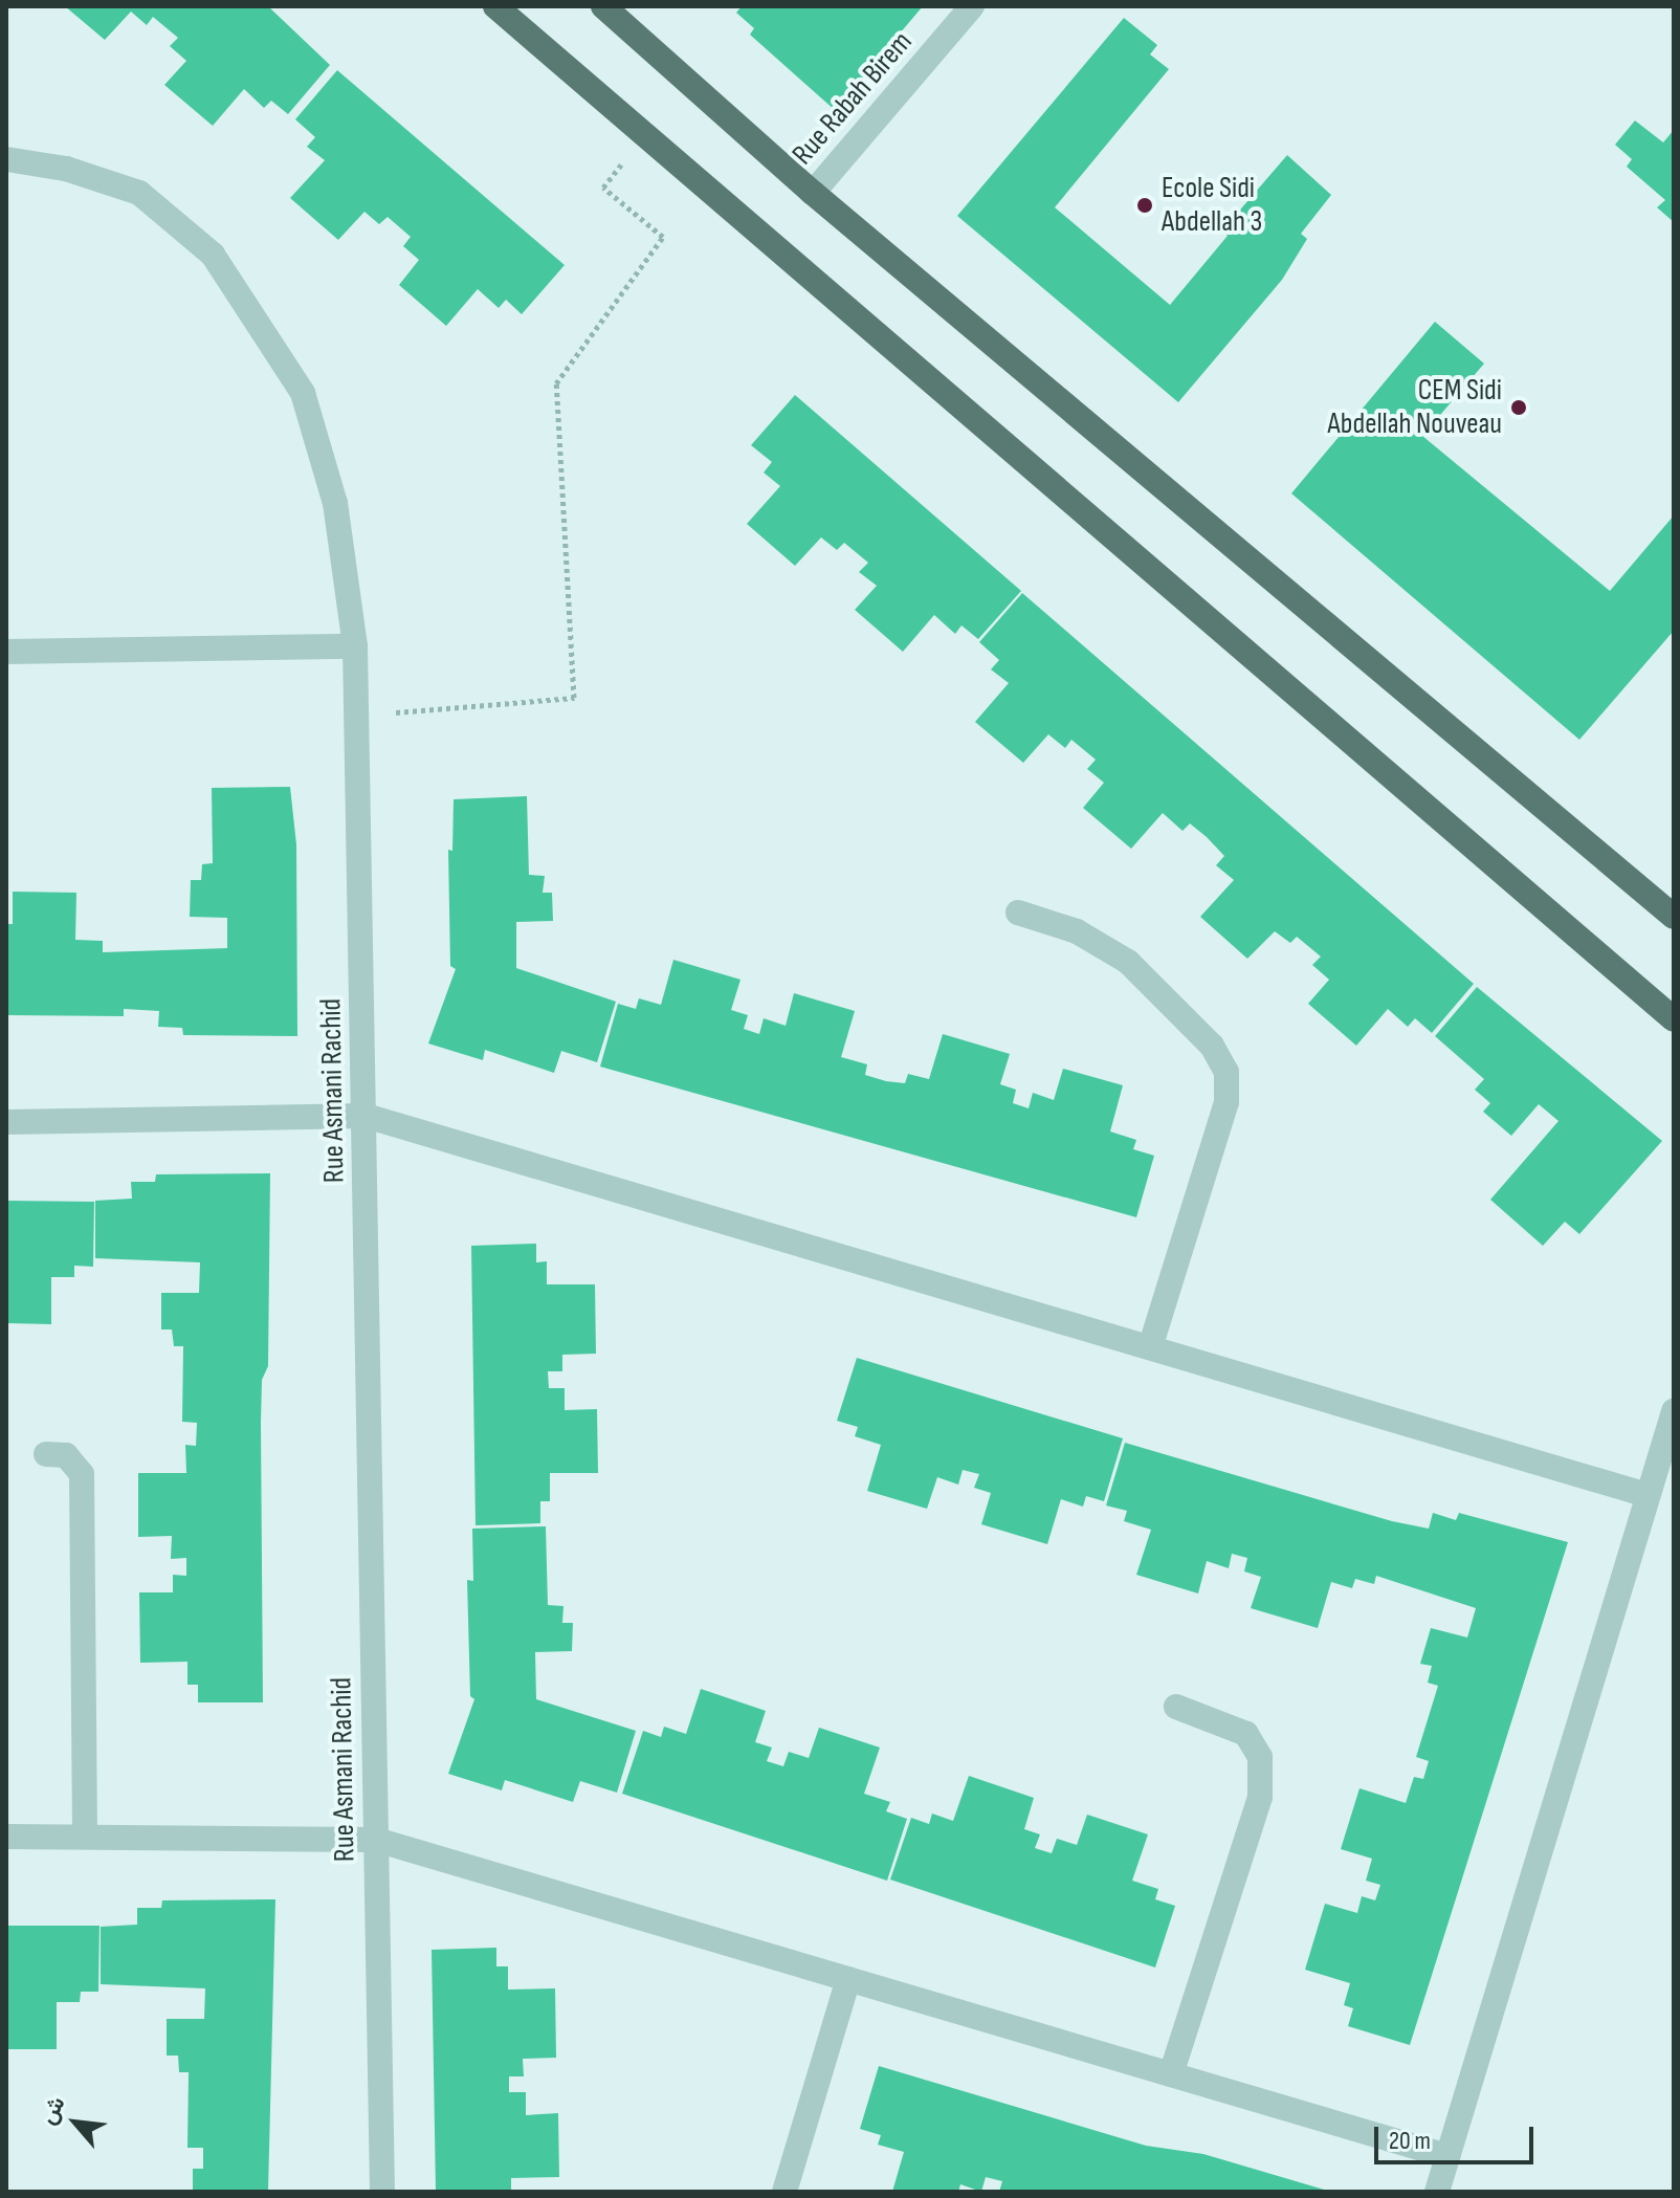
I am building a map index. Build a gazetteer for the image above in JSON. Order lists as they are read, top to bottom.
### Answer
{
  "streets": {
    "street": ["Rue Rabah Birem", "Rue Asmani Rachid"]
  },
  "places": ["Ecole Sidi Abdellah 3", "CEM Sidi Abdellah Nouveau"],
  "scale_bar": "20 m",
  "north": "top left"
}
